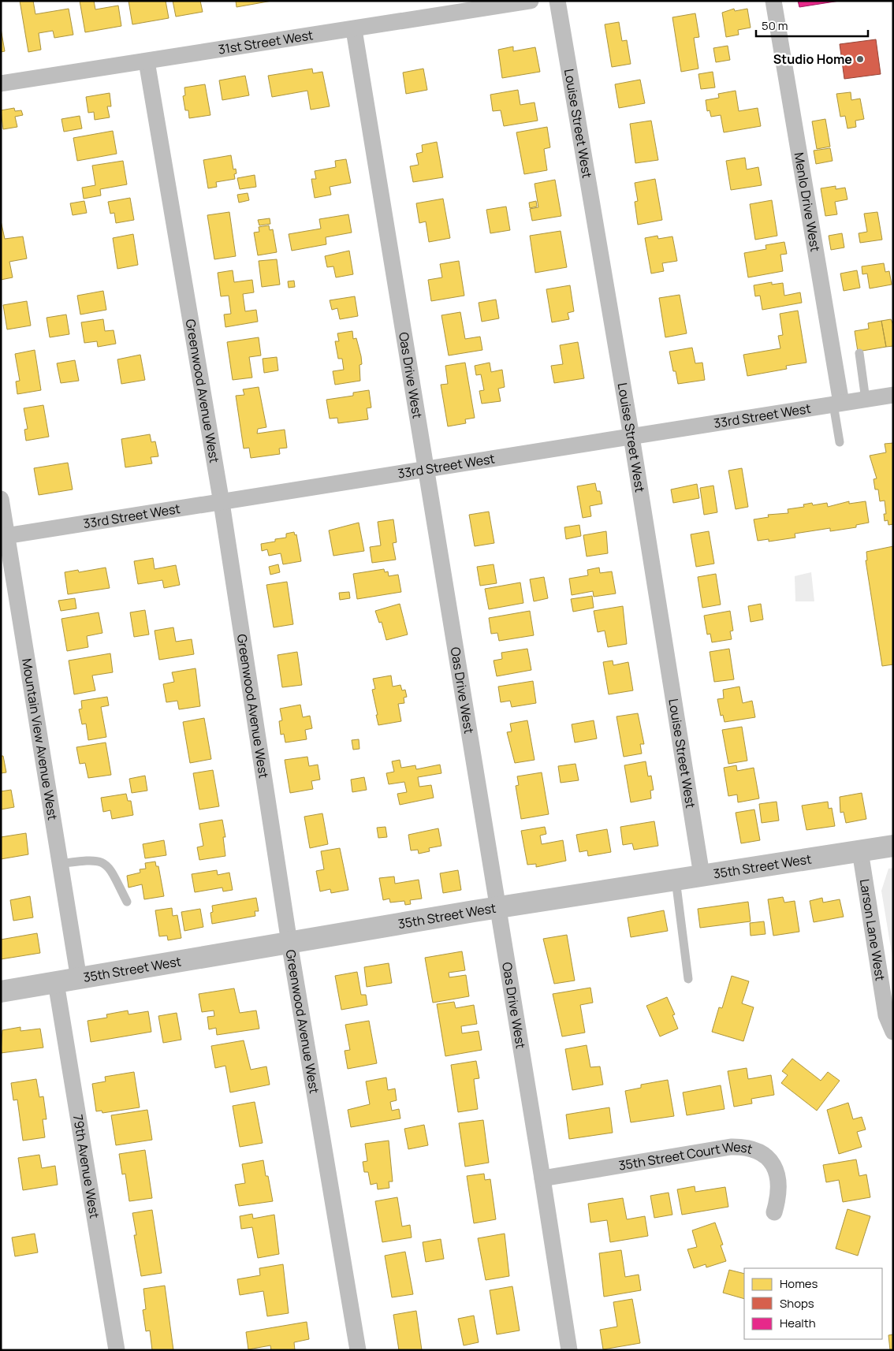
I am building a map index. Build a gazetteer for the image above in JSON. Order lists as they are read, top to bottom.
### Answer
{
  "streets": {
    "street": [
      "31st Street West",
      "Louise Street West",
      "Menlo Drive West",
      "Oas Drive West",
      "Greenwood Avenue West",
      "33rd Street West",
      "Mountain View Avenue West",
      "35th Street West",
      "Larson Lane West",
      "35th Street Court West",
      "79th Avenue West"
    ]
  },
  "crossings": [
    ["31st Street West", "Oas Drive West"],
    ["31st Street West", "Greenwood Avenue West"],
    ["Louise Street West", "33rd Street West"],
    ["Louise Street West", "35th Street West"],
    ["Menlo Drive West", "33rd Street West"],
    ["Oas Drive West", "33rd Street West"],
    ["Oas Drive West", "35th Street West"],
    ["Oas Drive West", "35th Street Court West"],
    ["Greenwood Avenue West", "33rd Street West"],
    ["Greenwood Avenue West", "35th Street West"],
    ["33rd Street West", "Mountain View Avenue West"],
    ["Mountain View Avenue West", "35th Street West"],
    ["35th Street West", "Larson Lane West"],
    ["35th Street West", "79th Avenue West"]
  ],
  "places": ["Studio Home"],
  "legend": ["Homes", "Shops", "Health"],
  "scale_bar": "50 m"
}
